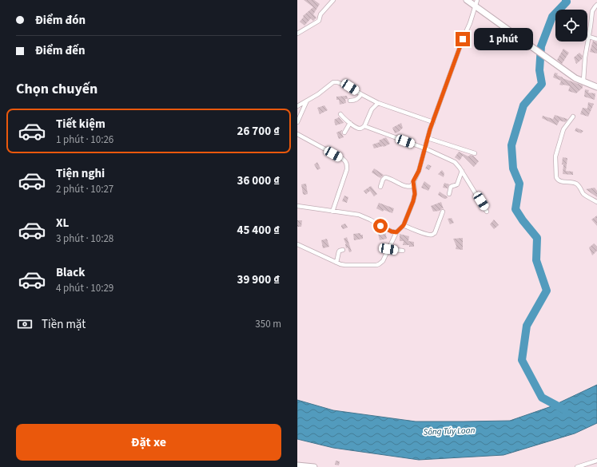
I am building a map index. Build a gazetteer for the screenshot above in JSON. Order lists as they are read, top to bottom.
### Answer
{
  "water": ["Sông Túy Loan"],
  "page": {
    "banner": ["Điểm đón", "Điểm đến"],
    "bubble": "1 phút",
    "heading": "Chọn chuyến",
    "list": [
      {
        "name": "Tiết kiệm",
        "note": "1 phút · 10:26",
        "value": "26 700 ₫"
      },
      {
        "name": "Tiện nghi",
        "note": "2 phút · 10:27",
        "value": "36 000 ₫"
      },
      {
        "name": "XL",
        "note": "3 phút · 10:28",
        "value": "45 400 ₫"
      },
      {
        "name": "Black",
        "note": "4 phút · 10:29",
        "value": "39 900 ₫"
      }
    ],
    "pay": ["Tiền mặt", "350 m"],
    "buttons": "Đặt xe"
  }
}
